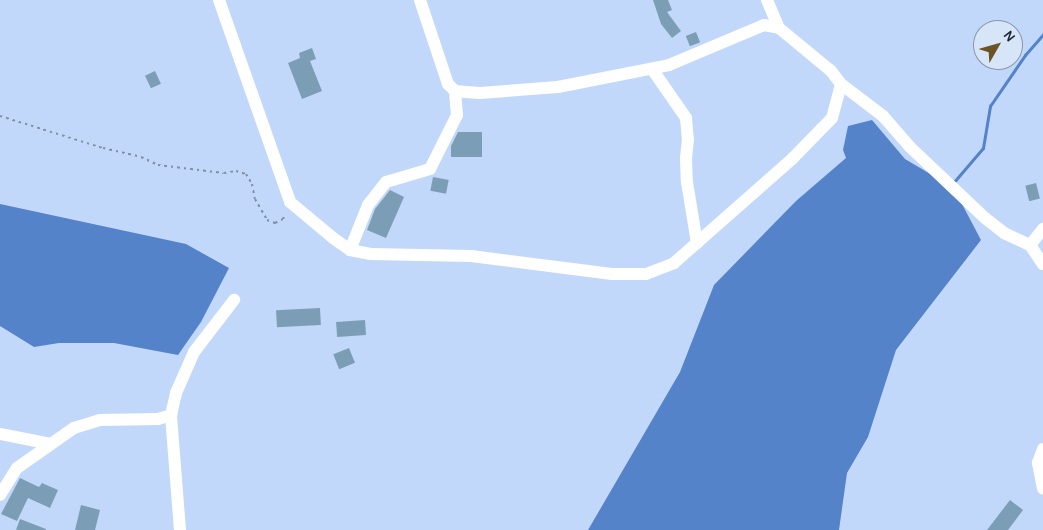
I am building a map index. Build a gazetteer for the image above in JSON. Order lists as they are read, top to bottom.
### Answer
{
  "north": "top right"
}
